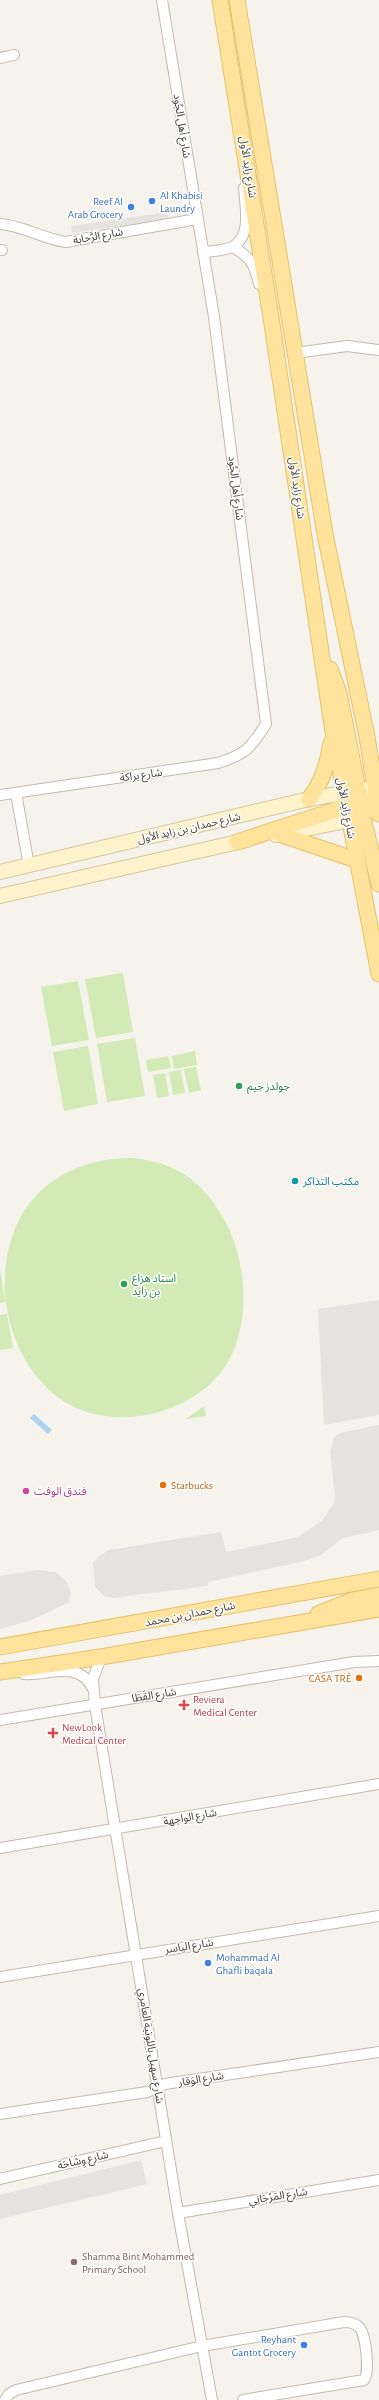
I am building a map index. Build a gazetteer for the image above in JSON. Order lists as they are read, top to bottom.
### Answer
{
  "streets": {
    "main road": ["شارع زايد الأول", "شارع حمدان بن زايد الأول", "شارع حمدان بن محمد"],
    "street": [
      "شارع أهل الجُود",
      "شارع الرَّحابة",
      "شارع براكة",
      "شارع القَطَا",
      "شارع الواجهة",
      "شارع الياسر",
      "شارع سهيل باللوتية العامري",
      "شارع الوَقار",
      "شارع وِشَاحَة",
      "شارع المَرْجَانِي"
    ]
  },
  "crossings": [
    ["شارع أهل الجُود", "شارع الرَّحابة"],
    ["شارع أهل الجُود", "شارع براكة"],
    ["شارع زايد الأول", "شارع حمدان بن زايد الأول"],
    ["شارع القَطَا", "شارع سهيل باللوتية العامري"],
    ["شارع الواجهة", "شارع سهيل باللوتية العامري"],
    ["شارع الياسر", "شارع سهيل باللوتية العامري"],
    ["شارع سهيل باللوتية العامري", "شارع الوَقار"],
    ["شارع سهيل باللوتية العامري", "شارع وِشَاحَة"],
    ["شارع سهيل باللوتية العامري", "شارع المَرْجَانِي"]
  ],
  "places": {
    "other": [
      "Al Khabisi Laundry",
      "Reef Al Arab Grocery",
      "جولدز جيم",
      "مكتب التذاكر",
      "استاد هزاع بن زايد",
      "Starbucks",
      "فندق الوفت",
      "CASA TRÉ",
      "Mohammad Al Ghafli baqala",
      "Shamma Bint Mohammed Primary School",
      "Reyhant Gantot Grocery"
    ],
    "health": ["Reviera Medical Center", "NewLook Medical Center"]
  }
}
